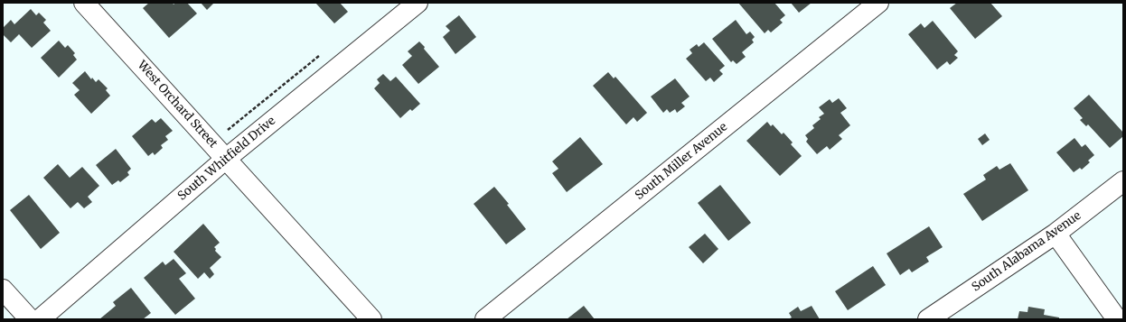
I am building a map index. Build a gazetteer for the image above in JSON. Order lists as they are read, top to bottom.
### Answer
{
  "streets": {
    "street": [
      "West Orchard Street",
      "South Whitfield Drive",
      "South Miller Avenue",
      "South Alabama Avenue"
    ]
  },
  "crossings": [
    ["West Orchard Street", "South Whitfield Drive"]
  ]
}
